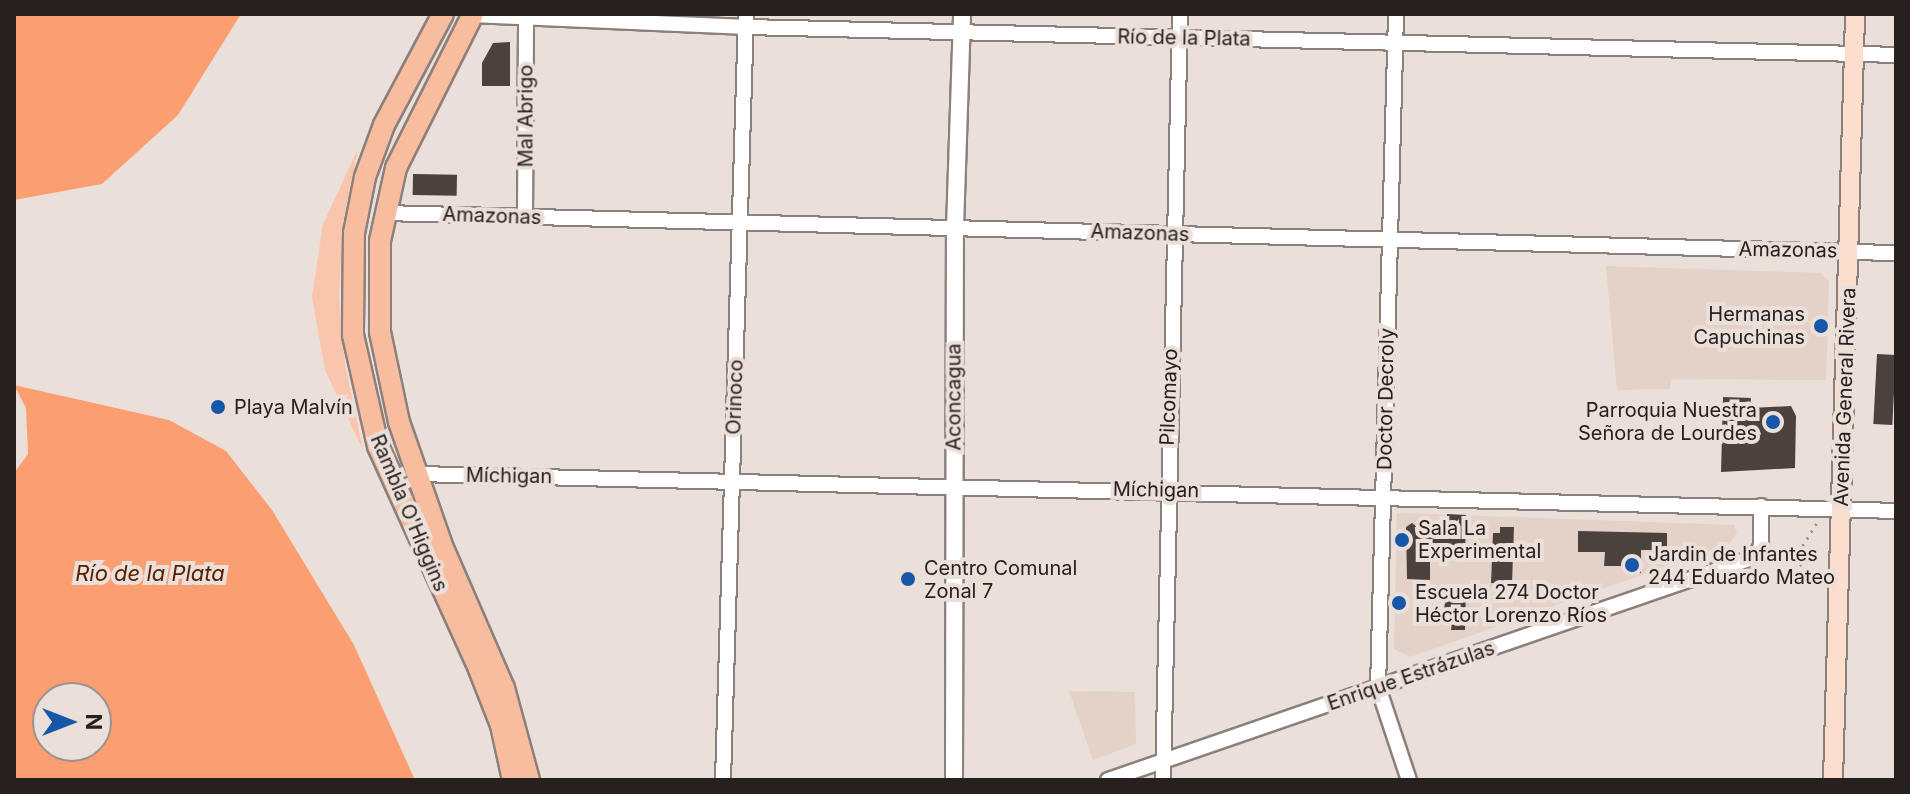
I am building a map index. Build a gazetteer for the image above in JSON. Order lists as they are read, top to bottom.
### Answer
{
  "streets": {
    "main road": ["Avenida General Rivera", "Rambla O'Higgins"],
    "street": [
      "Río de la Plata",
      "Mal Abrigo",
      "Amazonas",
      "Orinoco",
      "Aconcagua",
      "Pilcomayo",
      "Doctor Decroly",
      "Míchigan",
      "Enrique Estrázulas"
    ]
  },
  "crossings": [
    ["Río de la Plata", "Mal Abrigo"],
    ["Río de la Plata", "Orinoco"],
    ["Río de la Plata", "Aconcagua"],
    ["Río de la Plata", "Pilcomayo"],
    ["Río de la Plata", "Avenida General Rivera"],
    ["Río de la Plata", "Doctor Decroly"],
    ["Río de la Plata", "Rambla O'Higgins"],
    ["Mal Abrigo", "Amazonas"],
    ["Amazonas", "Orinoco"],
    ["Amazonas", "Aconcagua"],
    ["Amazonas", "Pilcomayo"],
    ["Amazonas", "Avenida General Rivera"],
    ["Amazonas", "Doctor Decroly"],
    ["Amazonas", "Rambla O'Higgins"],
    ["Orinoco", "Míchigan"],
    ["Aconcagua", "Míchigan"],
    ["Pilcomayo", "Míchigan"],
    ["Pilcomayo", "Enrique Estrázulas"],
    ["Avenida General Rivera", "Míchigan"],
    ["Doctor Decroly", "Míchigan"],
    ["Doctor Decroly", "Enrique Estrázulas"],
    ["Míchigan", "Rambla O'Higgins"]
  ],
  "water": ["Río de la Plata"],
  "places": [
    "Hermanas Capuchinas",
    "Playa Malvín",
    "Parroquia Nuestra Señora de Lourdes",
    "Sala La Experimental",
    "Jardin de Infantes 244 Eduardo Mateo",
    "Centro Comunal Zonal 7",
    "Escuela 274 Doctor Héctor Lorenzo Ríos"
  ],
  "north": "right"
}
